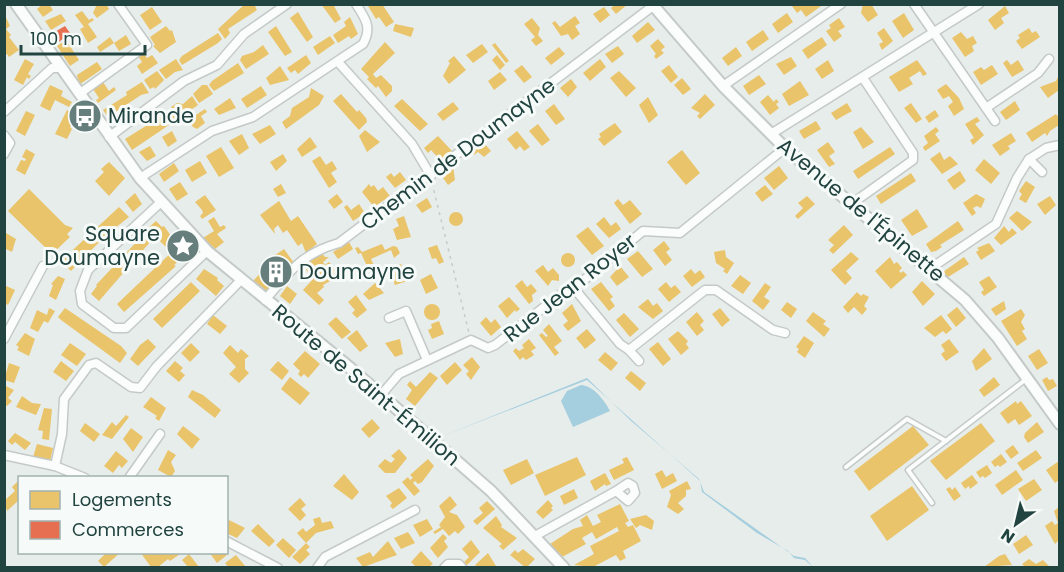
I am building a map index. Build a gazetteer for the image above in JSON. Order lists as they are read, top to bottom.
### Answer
{
  "streets": {
    "street": [
      "Chemin de Doumayne",
      "Avenue de l'Épinette",
      "Rue Jean Royer",
      "Route de Saint-Émilion"
    ]
  },
  "crossings": [
    ["Chemin de Doumayne", "Avenue de l'Épinette"],
    ["Chemin de Doumayne", "Route de Saint-Émilion"],
    ["Avenue de l'Épinette", "Rue Jean Royer"]
  ],
  "places": {
    "bus stop": ["Mirande"],
    "place": ["Square Doumayne"],
    "building": ["Doumayne"]
  },
  "legend": ["Logements", "Commerces"],
  "scale_bar": "100 m",
  "north": "bottom left"
}
